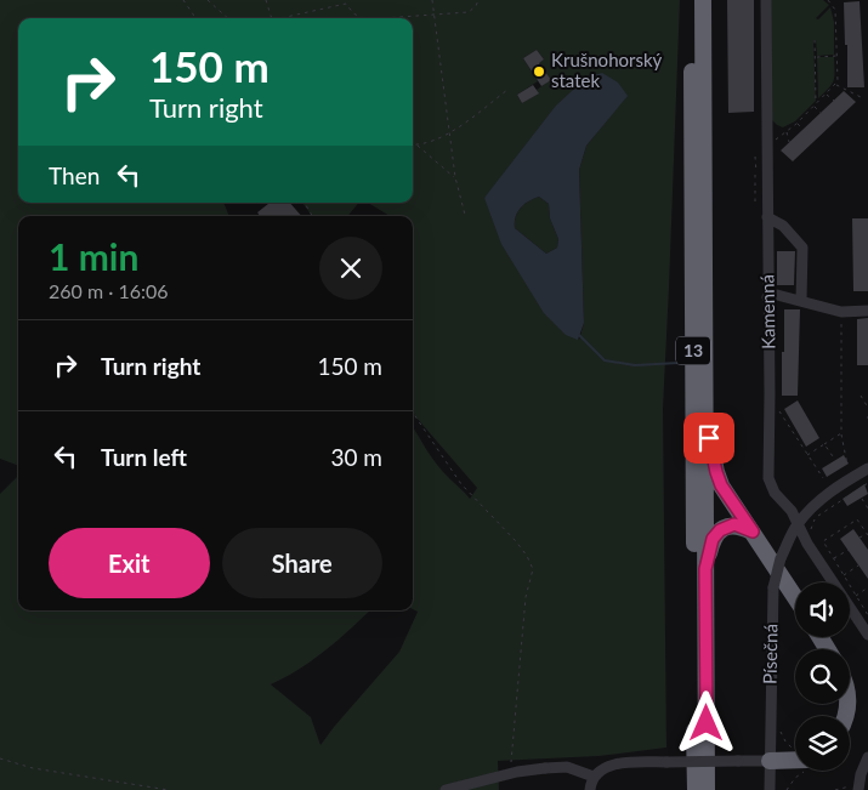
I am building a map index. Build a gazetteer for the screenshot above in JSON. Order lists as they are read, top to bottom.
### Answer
{
  "streets": {
    "highway": ["13"],
    "street": ["Kamenná", "Písečná"]
  },
  "crossings": [
    ["Kamenná", "Písečná"]
  ],
  "places": ["Krušnohorský statek"],
  "page": {
    "turn": ["150 m", "Turn right"],
    "then": "Then",
    "heading": ["1 min", "260 m · 16:06"],
    "list": [
      {
        "name": "Turn right",
        "value": "150 m"
      },
      {
        "name": "Turn left",
        "value": "30 m"
      }
    ],
    "buttons": ["Exit", "Share"]
  }
}
